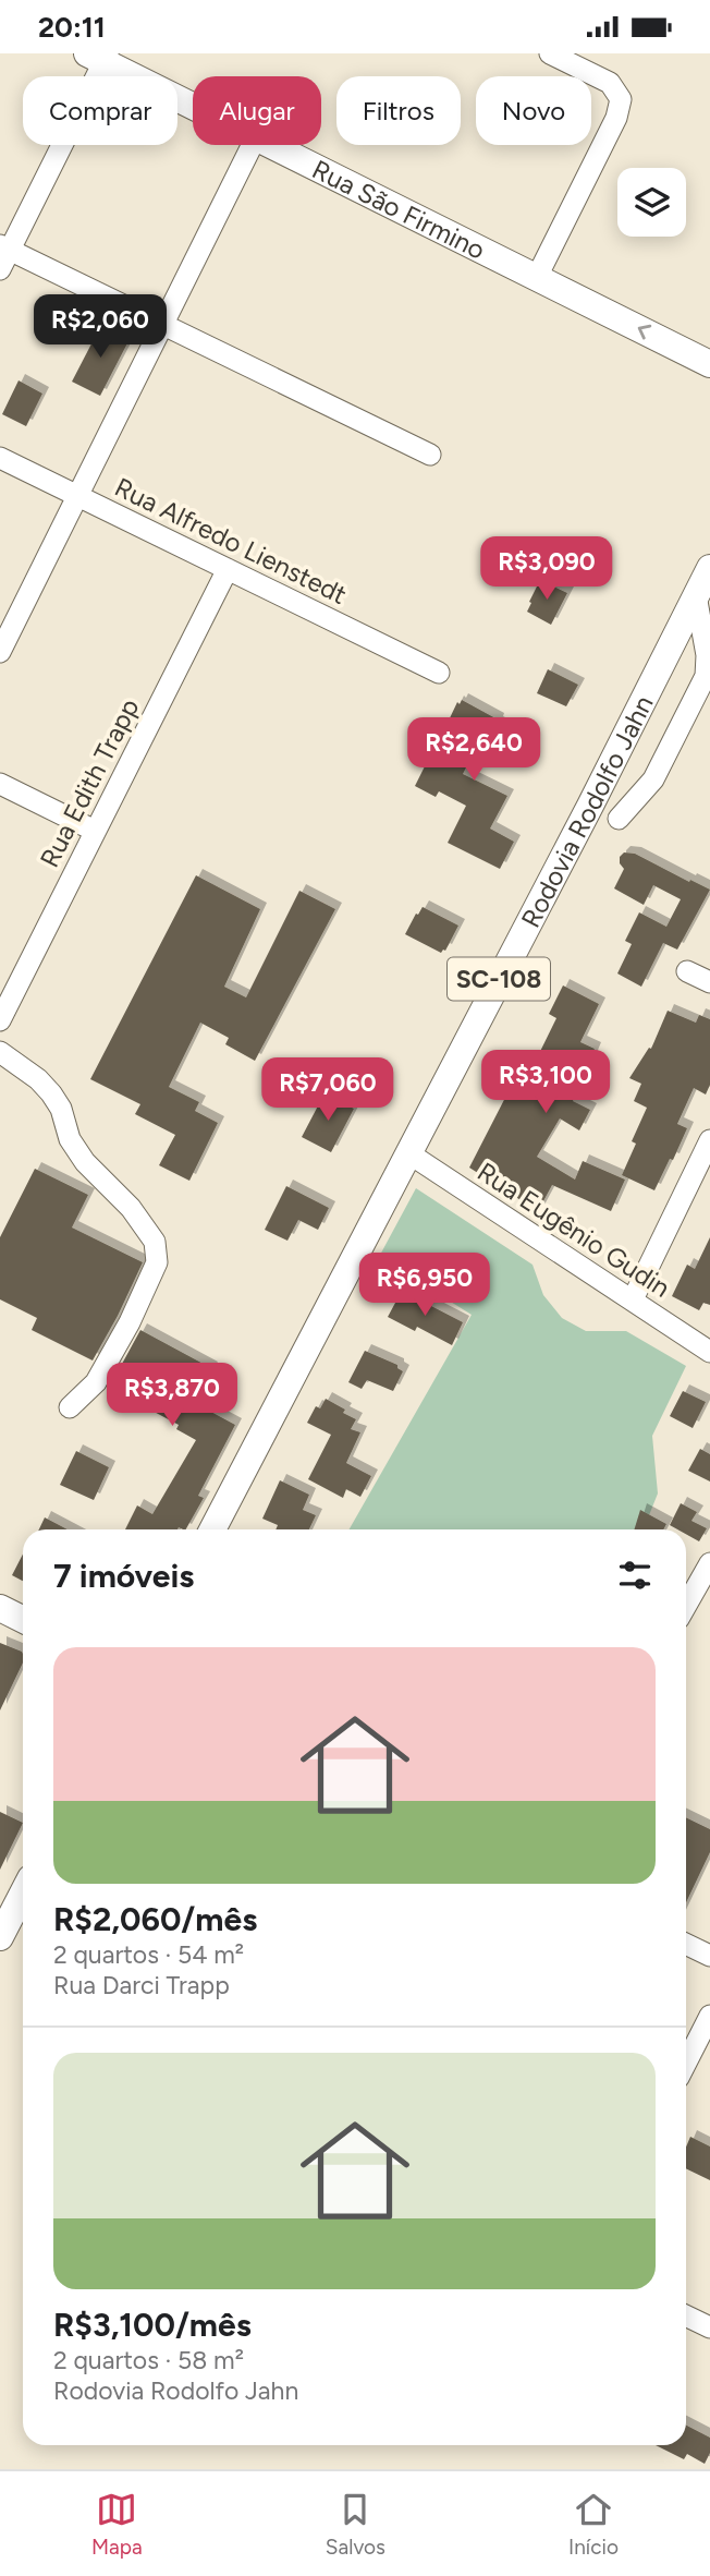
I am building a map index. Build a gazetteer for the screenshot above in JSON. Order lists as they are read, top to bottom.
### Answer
{
  "streets": {
    "main road": ["Rua São Firmino", "Rodovia Rodolfo Jahn", "SC-108"],
    "street": ["Rua Alfredo Lienstedt", "Rua Edith Trapp", "Rua Eugênio Gudin"]
  },
  "crossings": [
    ["Rua Alfredo Lienstedt", "Rua Edith Trapp"],
    ["Rodovia Rodolfo Jahn", "Rua Eugênio Gudin"]
  ],
  "page": {
    "status": "20:11",
    "chip": [
      "Comprar",
      "Alugar",
      "Filtros",
      "Novo"
    ],
    "price": [
      "R$2,060",
      "R$3,090",
      "R$2,640",
      "R$3,100",
      "R$7,060",
      "R$6,950",
      "R$3,870"
    ],
    "heading": "7 imóveis",
    "list": [
      {
        "name": "R$2,060/mês",
        "note": "2 quartos · 54 m² · Rua Darci Trapp"
      },
      {
        "name": "R$3,100/mês",
        "note": "2 quartos · 58 m² · Rodovia Rodolfo Jahn"
      }
    ],
    "tabs": ["Mapa", "Salvos", "Início"]
  }
}
